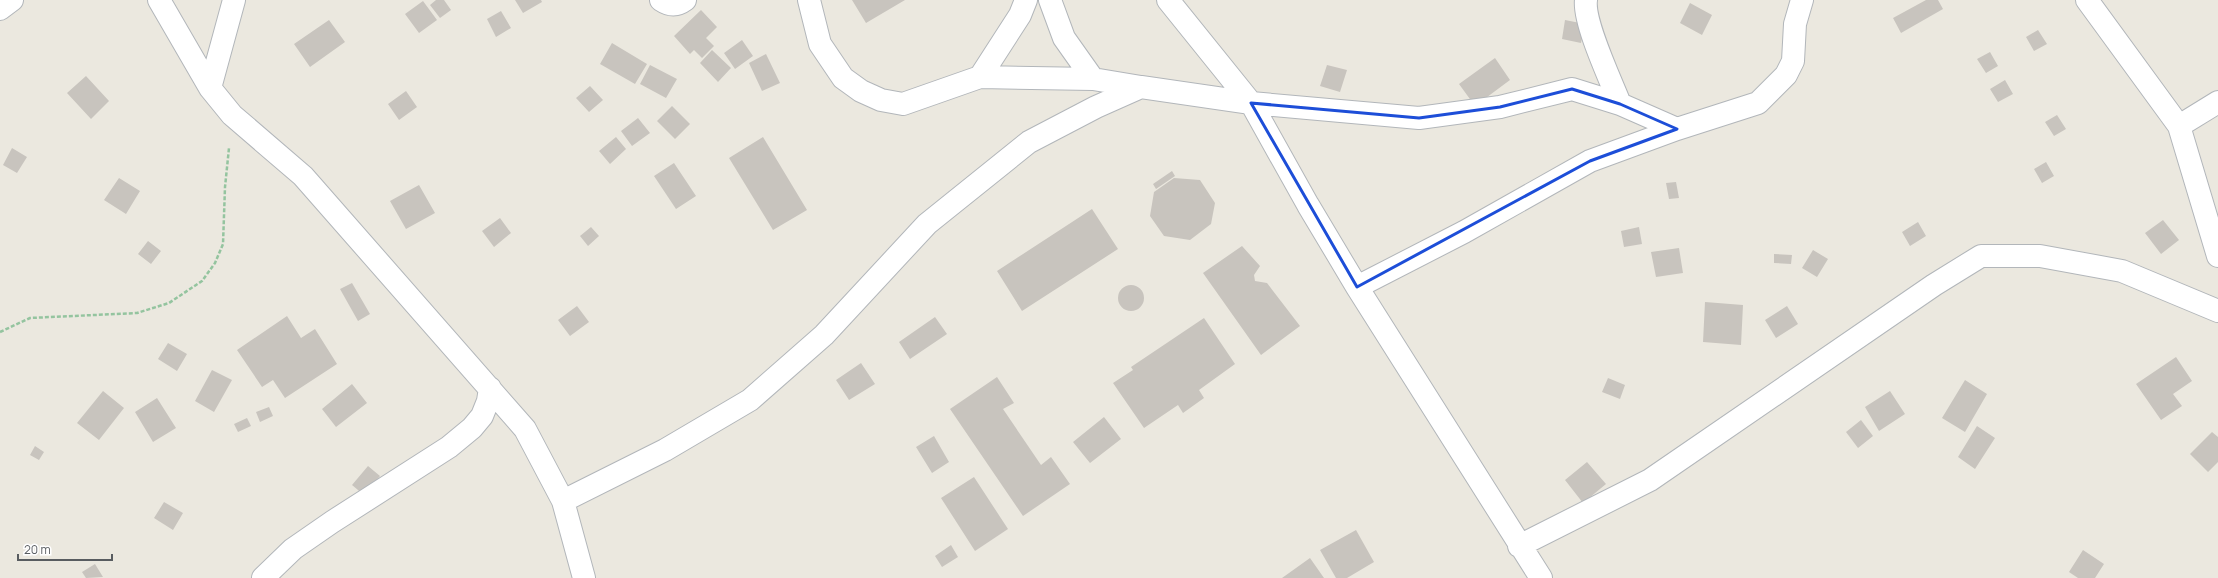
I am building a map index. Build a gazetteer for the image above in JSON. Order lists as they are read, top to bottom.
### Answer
{
  "scale_bar": "20 m"
}
